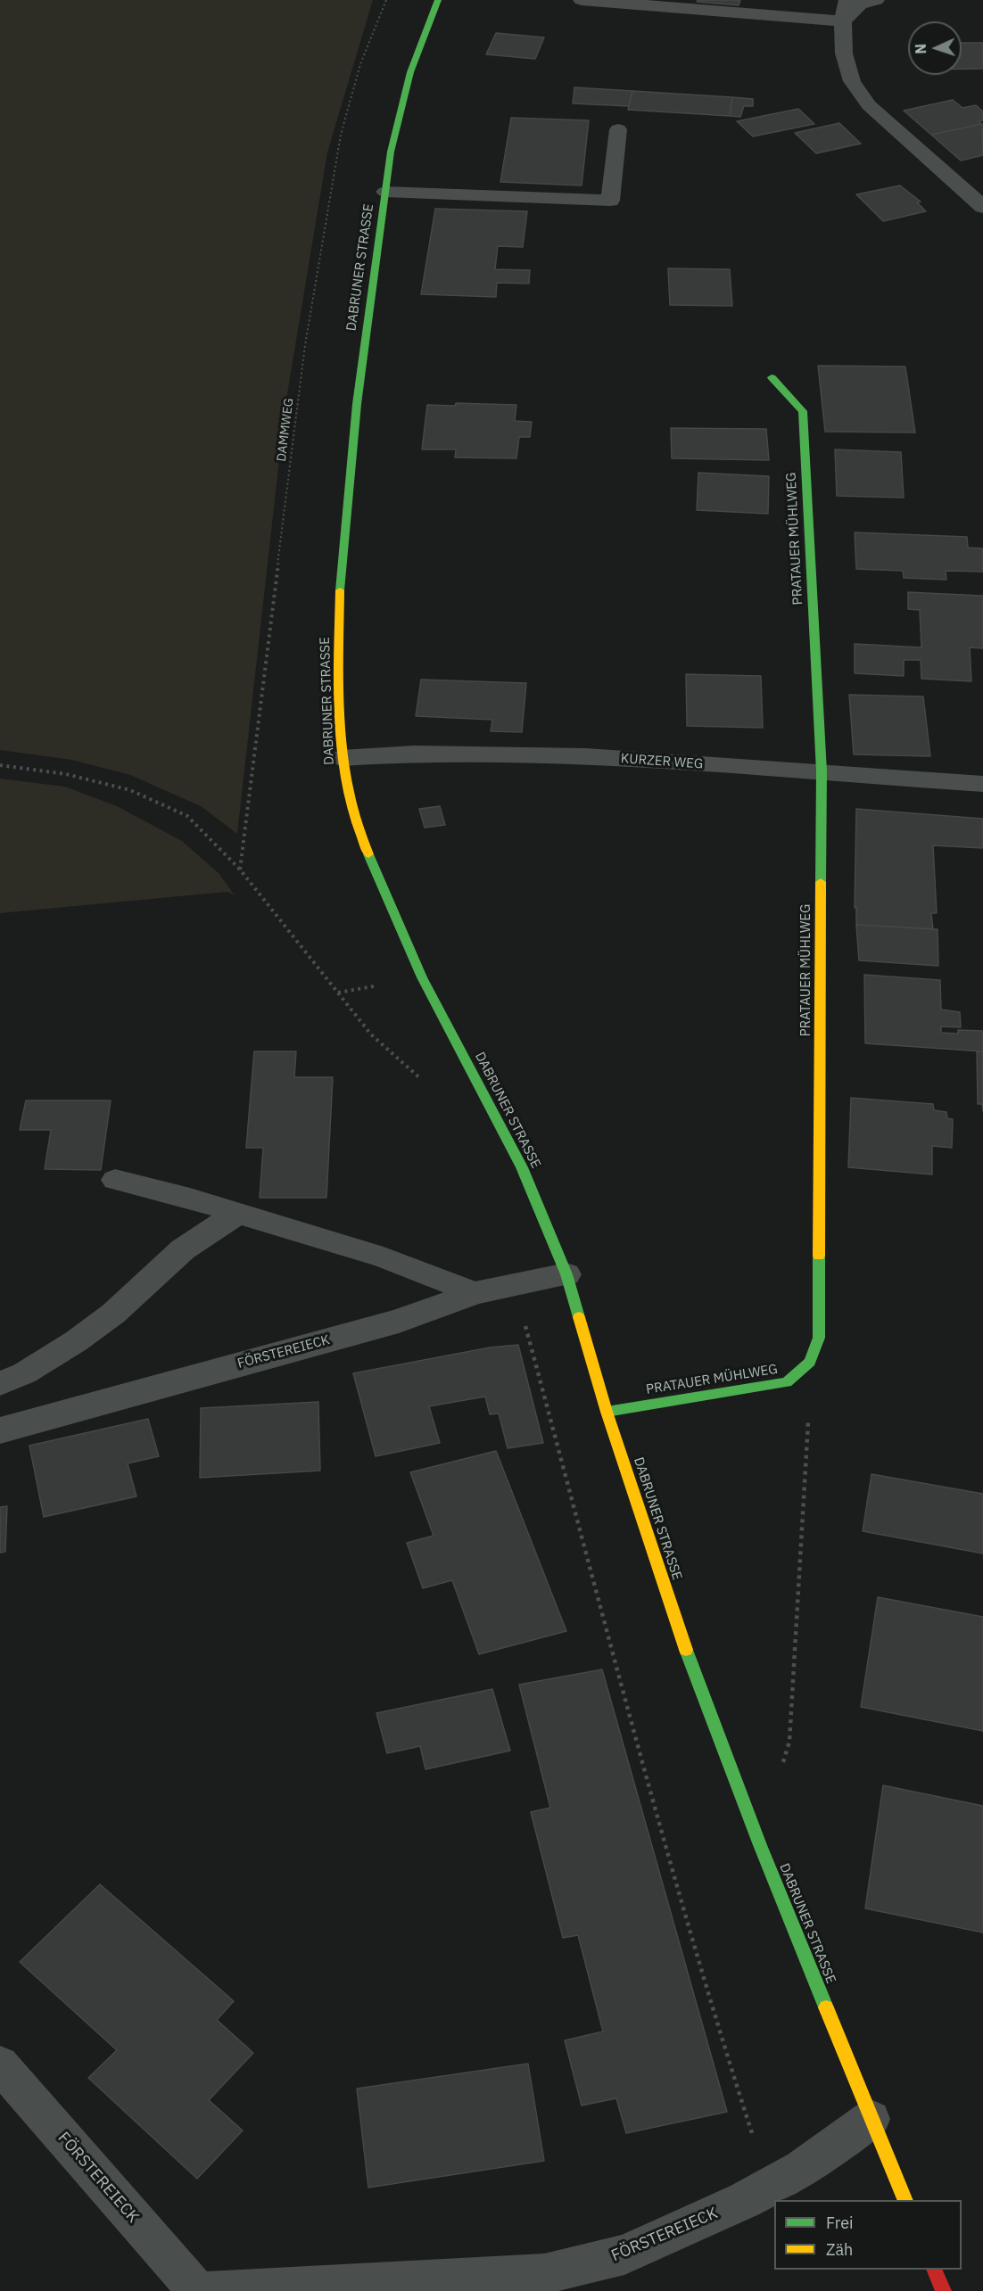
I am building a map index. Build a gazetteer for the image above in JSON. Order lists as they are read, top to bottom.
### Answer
{
  "streets": {
    "street": [
      "DABRUNER STRASSE",
      "PRATAUER MÜHLWEG",
      "KURZER WEG",
      "FÖRSTEREIECK"
    ],
    "path": ["DAMMWEG"]
  },
  "crossings": [
    ["DABRUNER STRASSE", "PRATAUER MÜHLWEG"],
    ["DABRUNER STRASSE", "KURZER WEG"],
    ["DABRUNER STRASSE", "FÖRSTEREIECK"],
    ["PRATAUER MÜHLWEG", "KURZER WEG"]
  ],
  "legend": ["Frei", "Zäh"],
  "north": "left"
}
